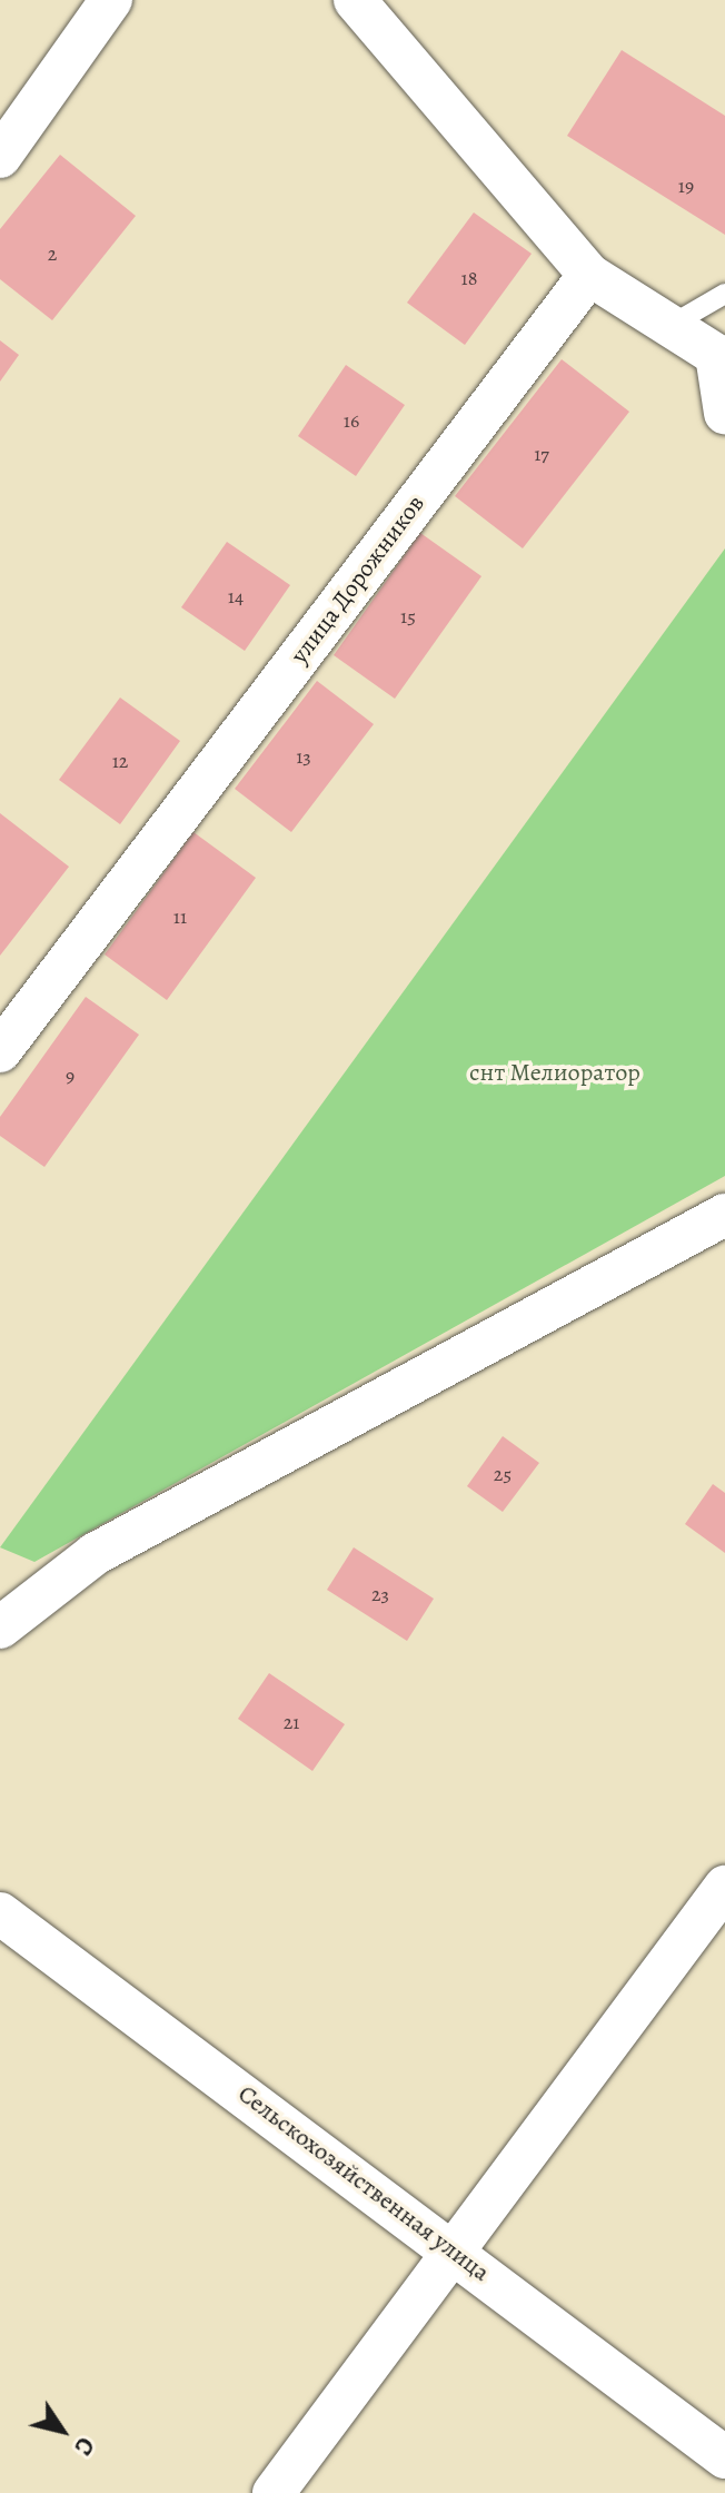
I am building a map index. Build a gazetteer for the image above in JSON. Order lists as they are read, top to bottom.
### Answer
{
  "streets": {
    "street": ["улица Дорожников", "Сельскохозяйственная улица"]
  },
  "parks": ["снт Мелиоратор"],
  "house_numbers": [
    "19",
    "2",
    "18",
    "16",
    "17",
    "14",
    "15",
    "13",
    "12",
    "11",
    "9",
    "25",
    "23",
    "21"
  ],
  "north": "bottom right"
}
